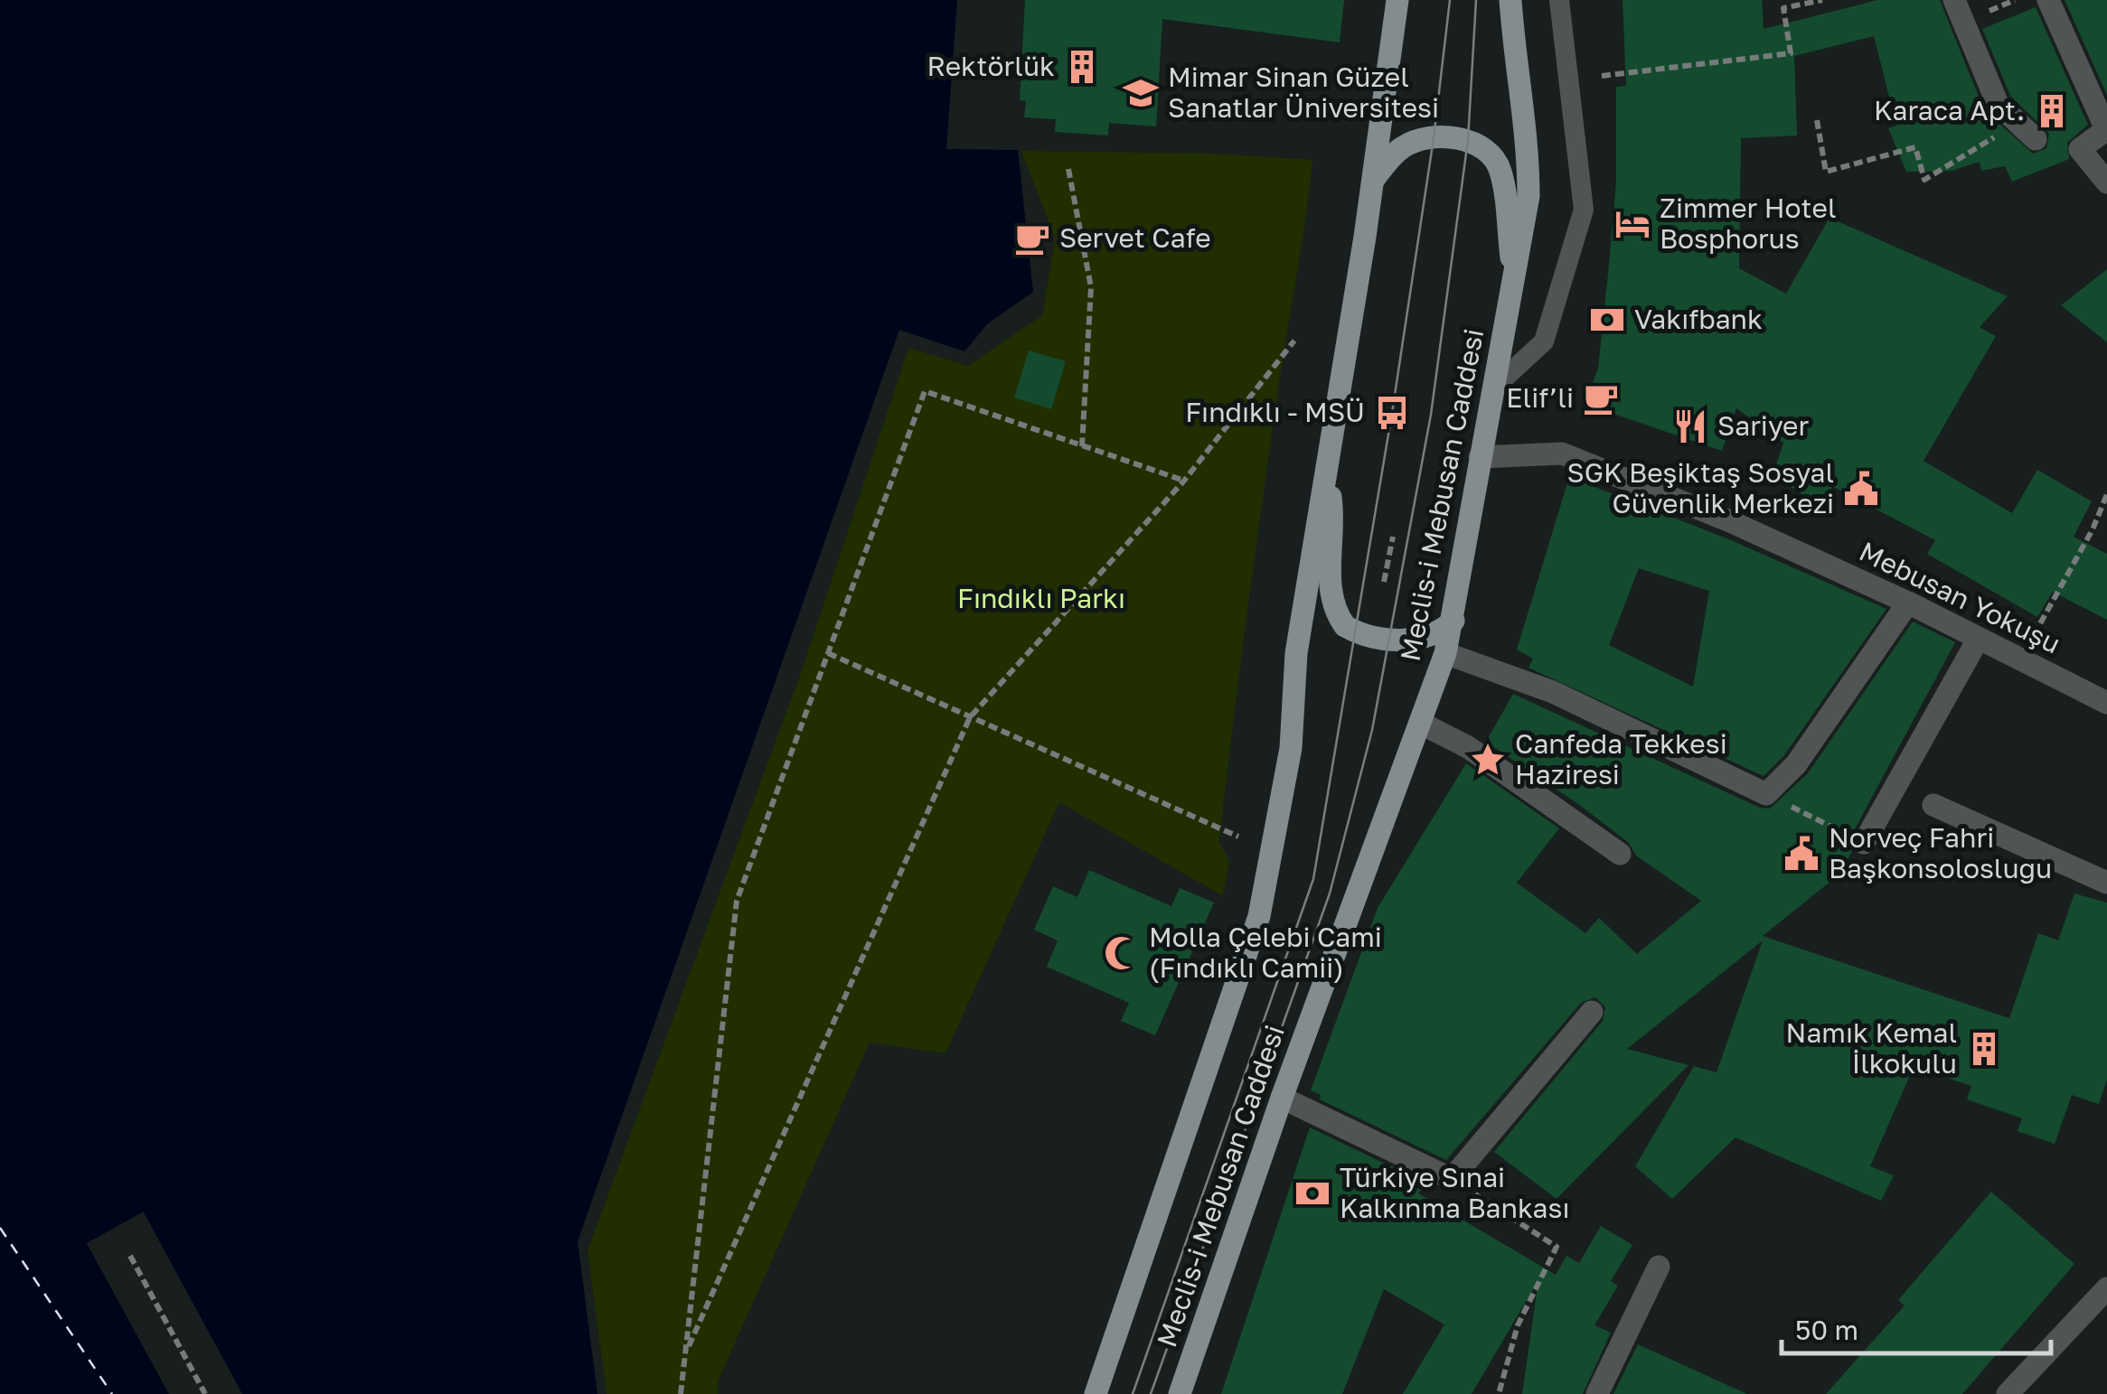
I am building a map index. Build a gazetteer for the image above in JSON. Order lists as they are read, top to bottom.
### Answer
{
  "streets": {
    "main road": ["Meclis-i Mebusan Caddesi"],
    "street": ["Mebusan Yokuşu"]
  },
  "crossings": [
    ["Meclis-i Mebusan Caddesi", "Mebusan Yokuşu"]
  ],
  "parks": ["Fındıklı Parkı"],
  "places": {
    "building": ["Rektörlük", "Karaca Apt.", "Namık Kemal İlkokulu"],
    "school or university": ["Mimar Sinan Güzel Sanatlar Üniversitesi"],
    "hotel": ["Zimmer Hotel Bosphorus"],
    "cafe": ["Servet Cafe", "Elif’li"],
    "bank": ["Vakıfbank", "Türkiye Sınai Kalkınma Bankası"],
    "bus stop": ["Fındıklı - MSÜ"],
    "restaurant": ["Sariyer"],
    "public building": ["SGK Beşiktaş Sosyal Güvenlik Merkezi", "Norveç Fahri Başkonsolosluğu"],
    "place": ["Canfeda Tekkesi Haziresi"],
    "mosque": ["Molla Çelebi Cami (Fındıklı Camii)"]
  },
  "scale_bar": "50 m"
}
